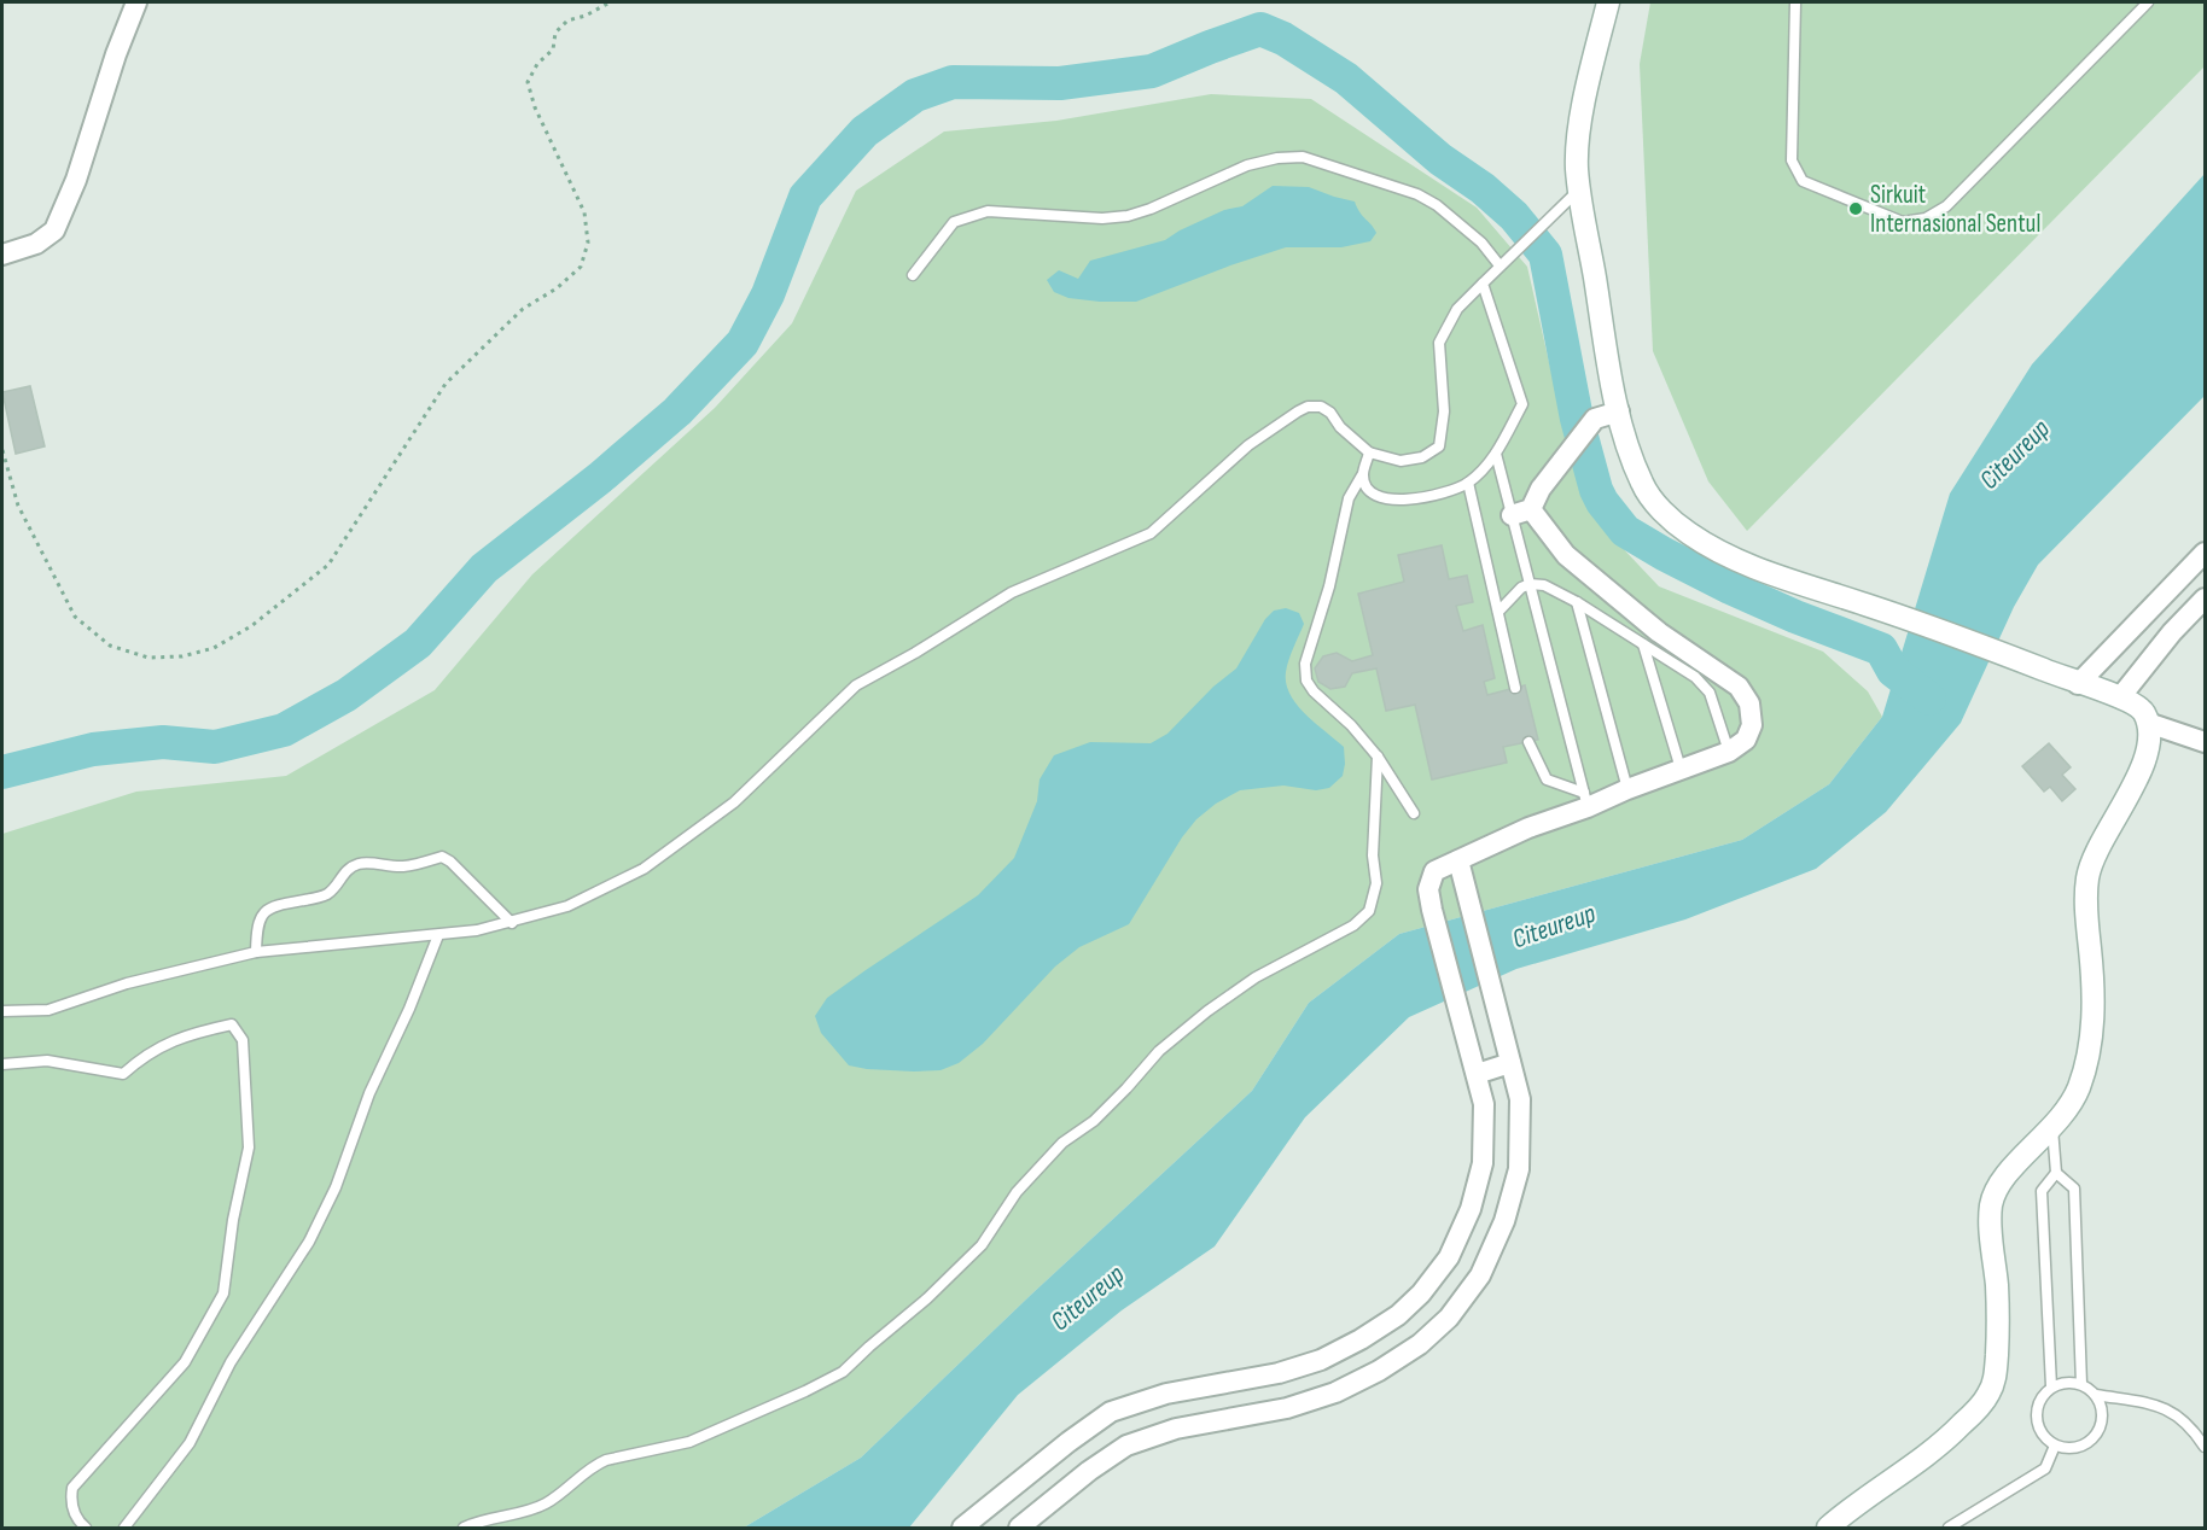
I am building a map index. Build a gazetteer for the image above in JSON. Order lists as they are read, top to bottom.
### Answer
{
  "water": ["Citeureup"],
  "places": ["Sirkuit Internasional Sentul"]
}
